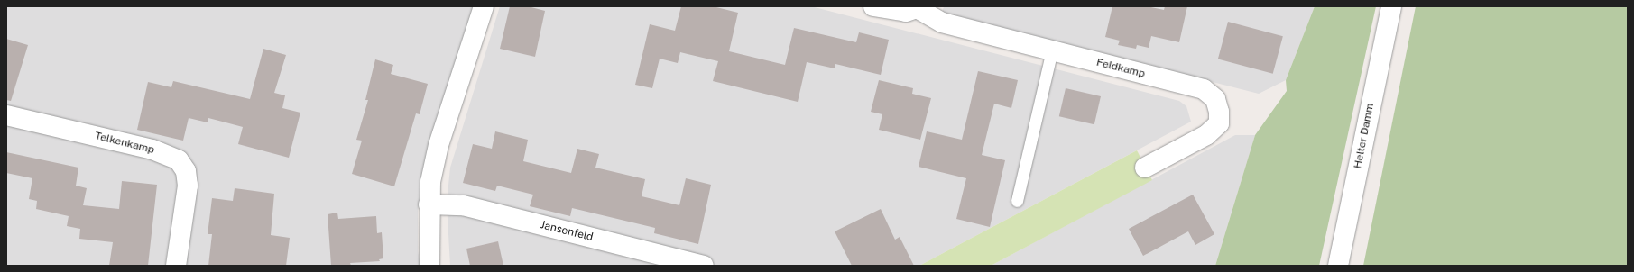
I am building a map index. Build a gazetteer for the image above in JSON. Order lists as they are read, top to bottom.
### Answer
{
  "streets": {
    "street": [
      "Feldkamp",
      "Helter Damm",
      "Telkenkamp",
      "Jansenfeld"
    ]
  }
}
